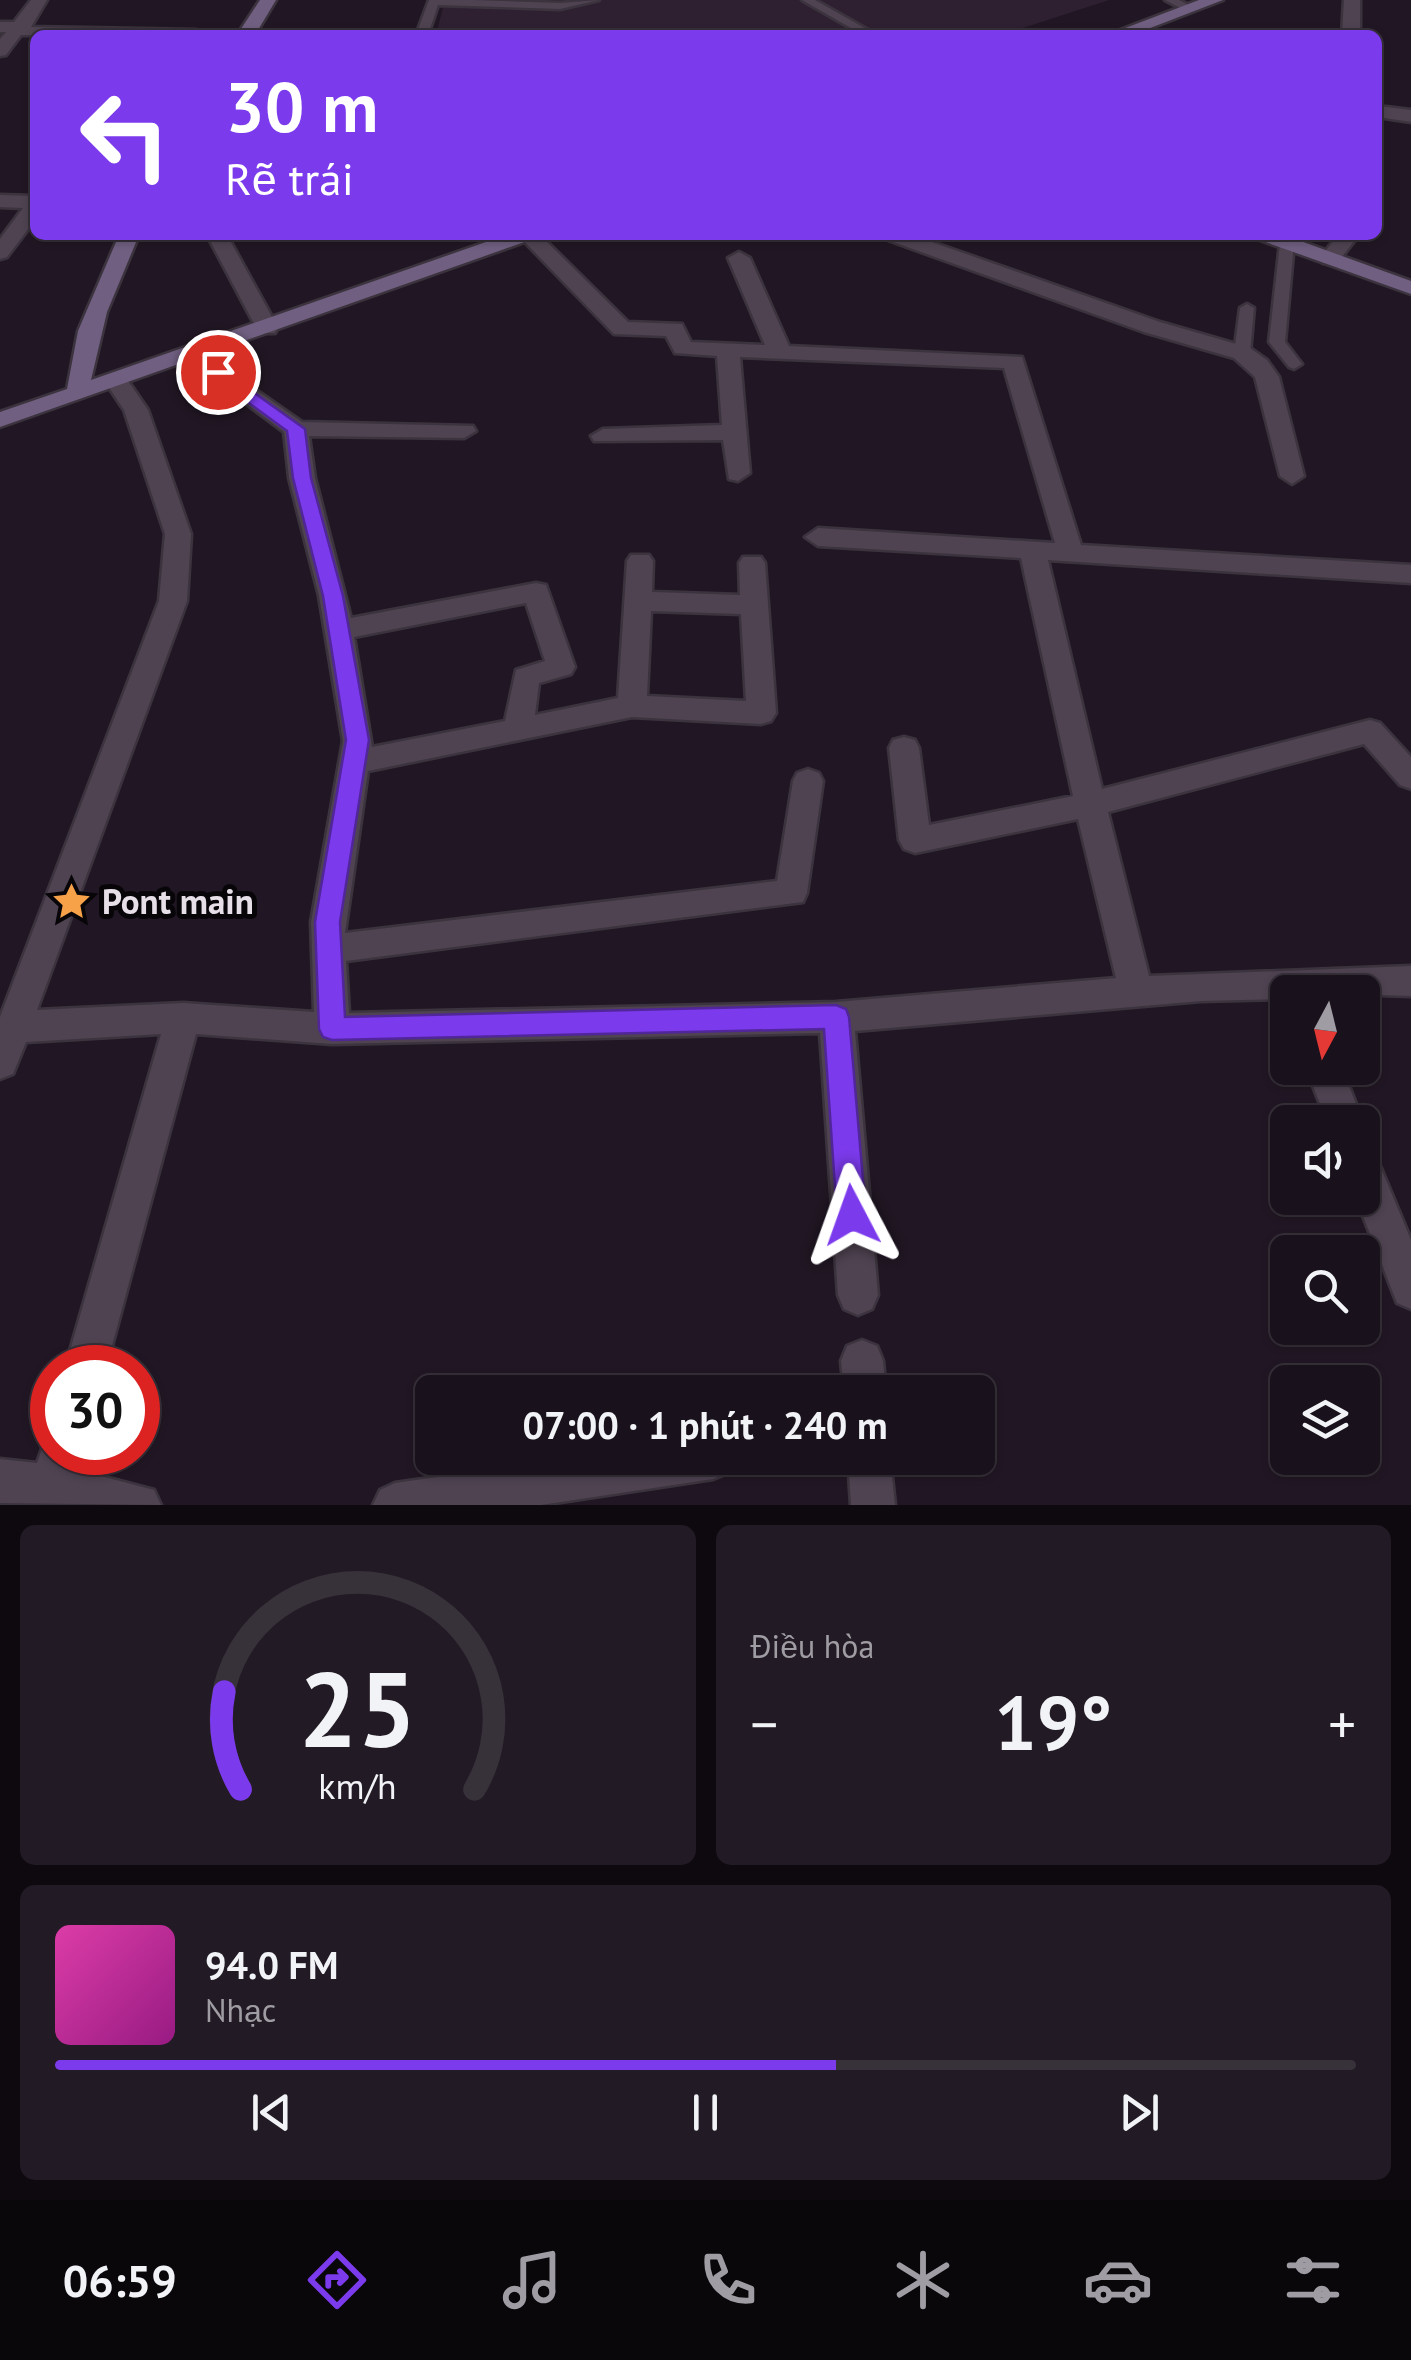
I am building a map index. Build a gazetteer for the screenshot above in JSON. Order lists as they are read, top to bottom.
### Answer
{
  "places": {
    "place": ["Pont main"]
  },
  "north": "bottom",
  "page": {
    "turn": ["30 m", "Rẽ trái"],
    "limit": "30",
    "trip": "07:00 · 1 phút · 240 m",
    "tile": "Điều hòa",
    "heat": ["−", "19°", "+"],
    "song": ["94.0 FM", "Nhạc"],
    "tabs": "06:59",
    "gauge": ["25", "km/h"]
  }
}
